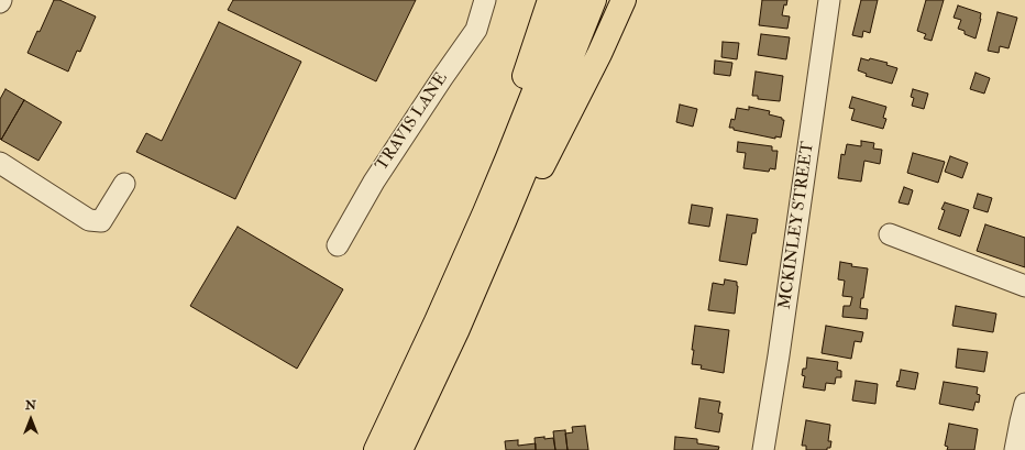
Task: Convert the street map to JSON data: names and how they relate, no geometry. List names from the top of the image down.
{
  "streets": {
    "street": ["TRAVIS LANE", "MCKINLEY STREET"]
  },
  "north": "top"
}
